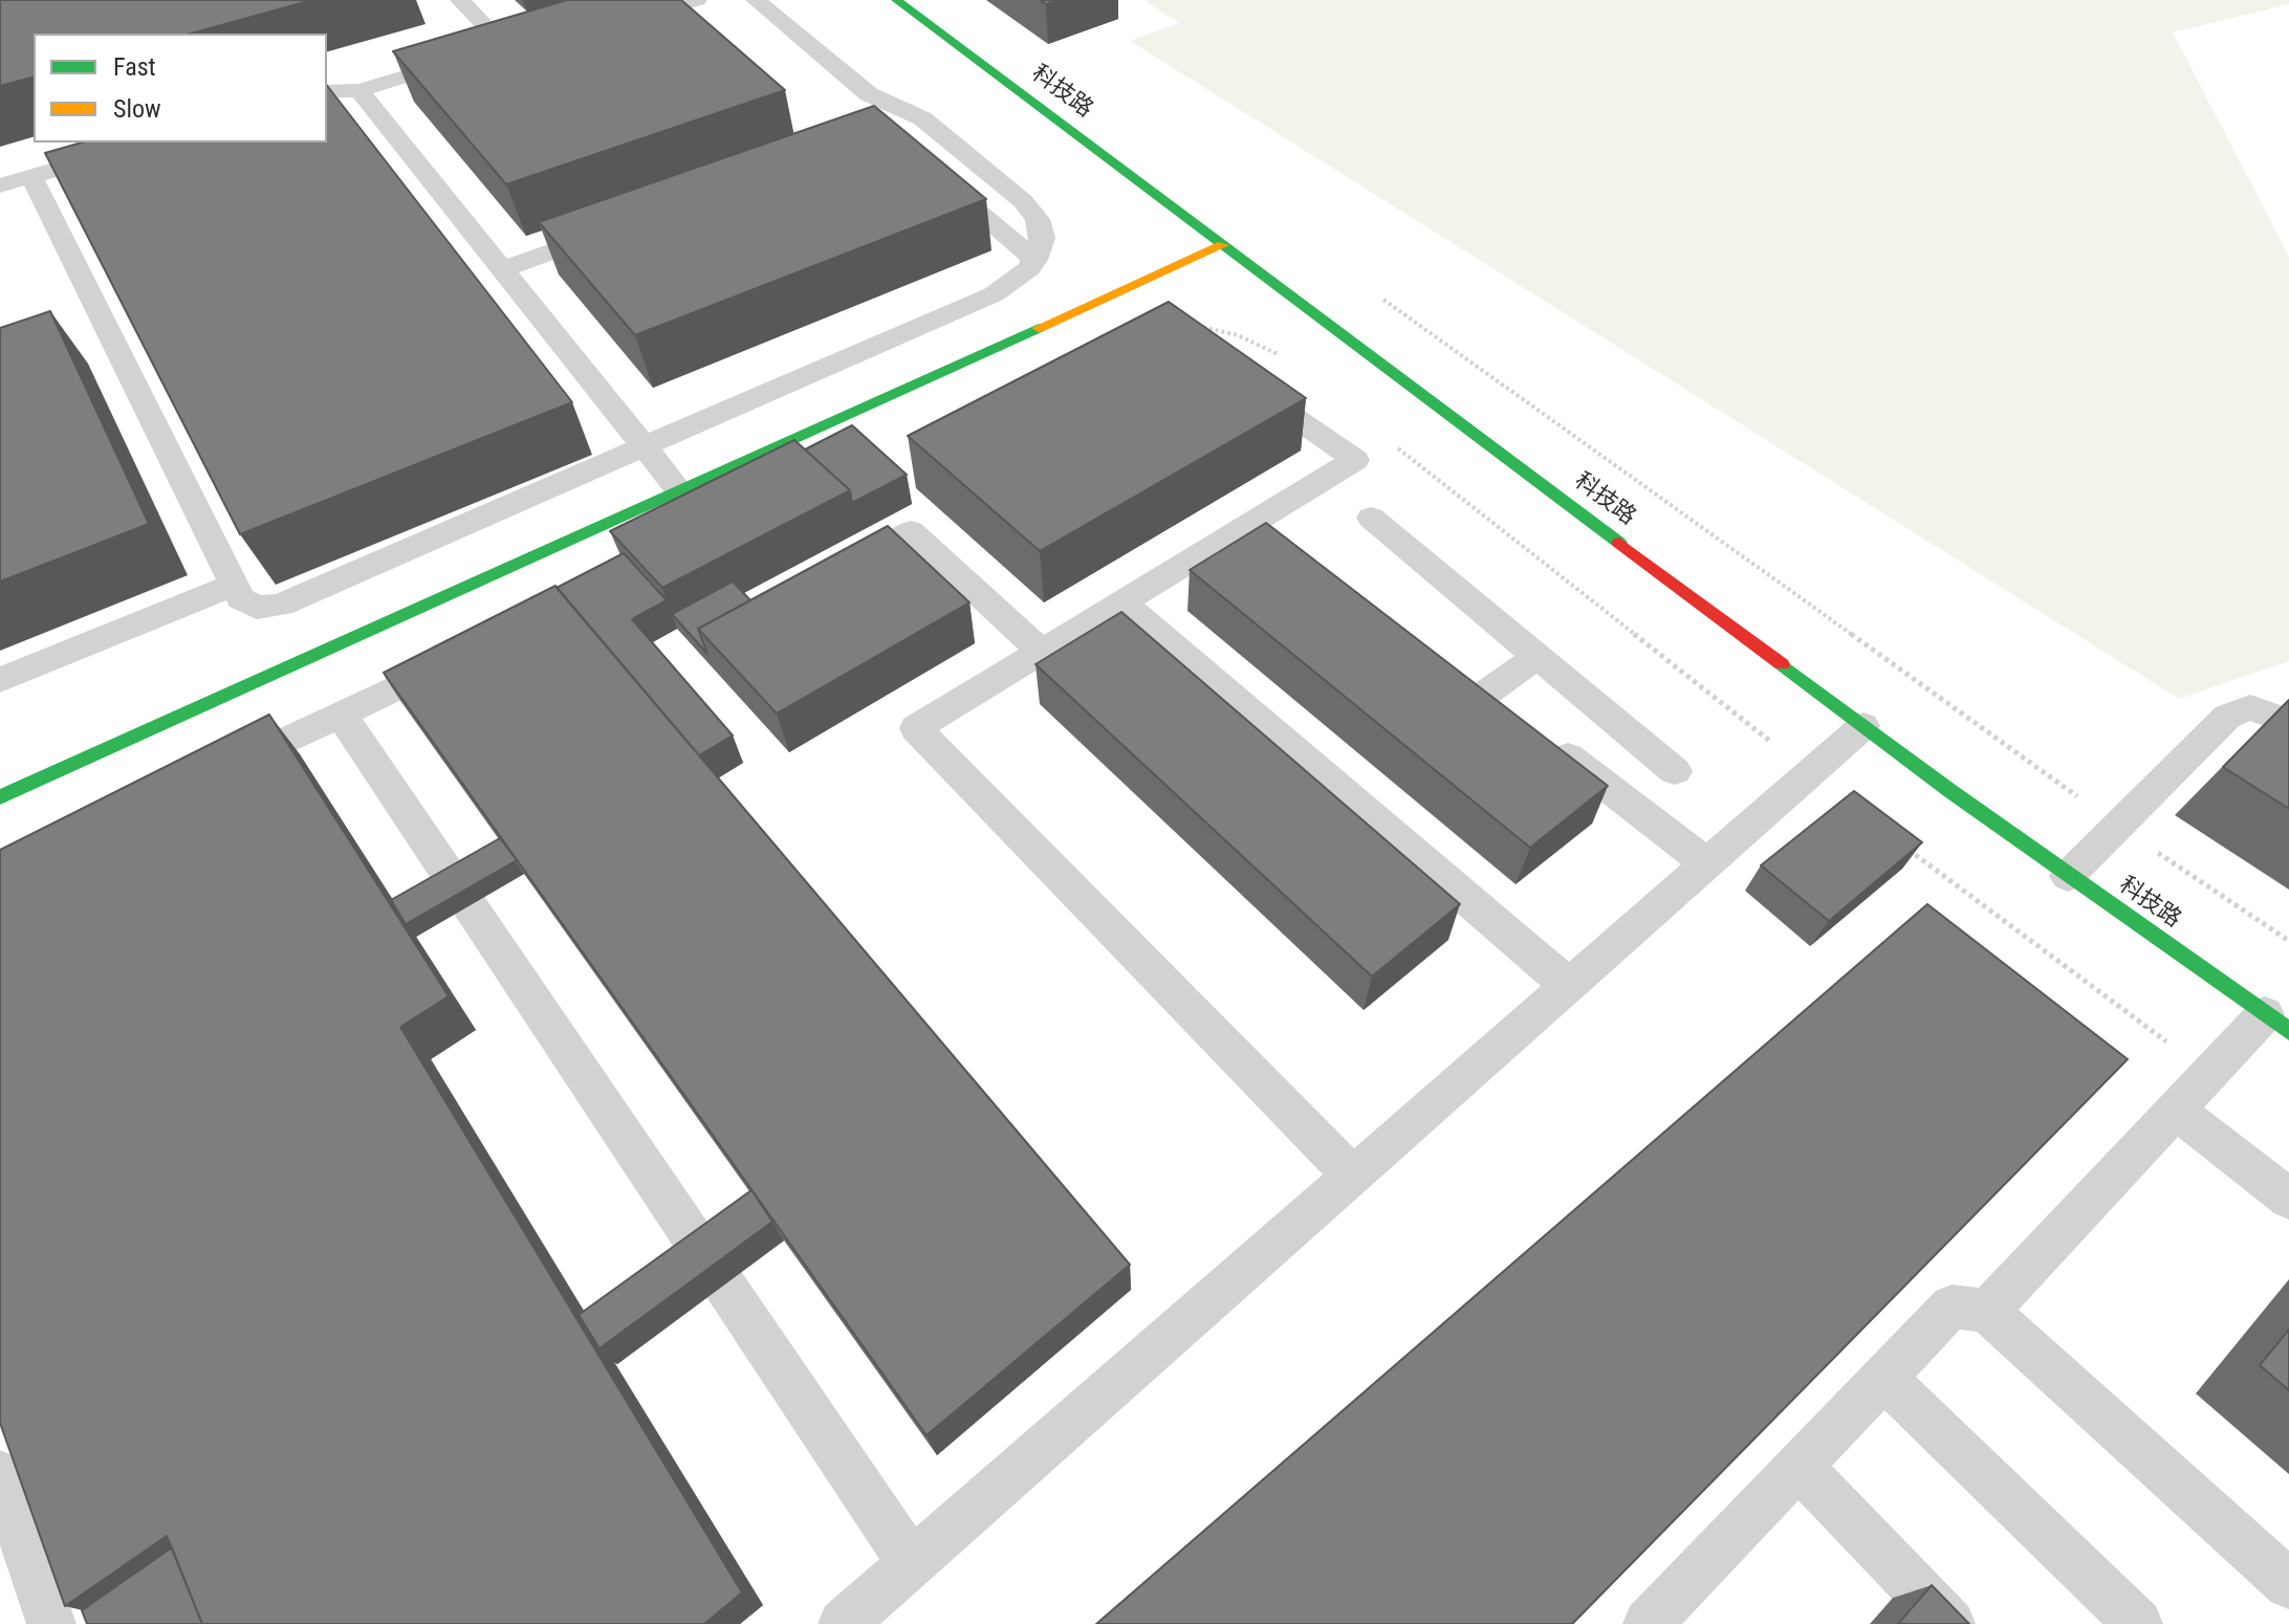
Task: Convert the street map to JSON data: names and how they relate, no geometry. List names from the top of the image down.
{
  "streets": {
    "street": ["科技路"]
  },
  "legend": ["Fast", "Slow"]
}
